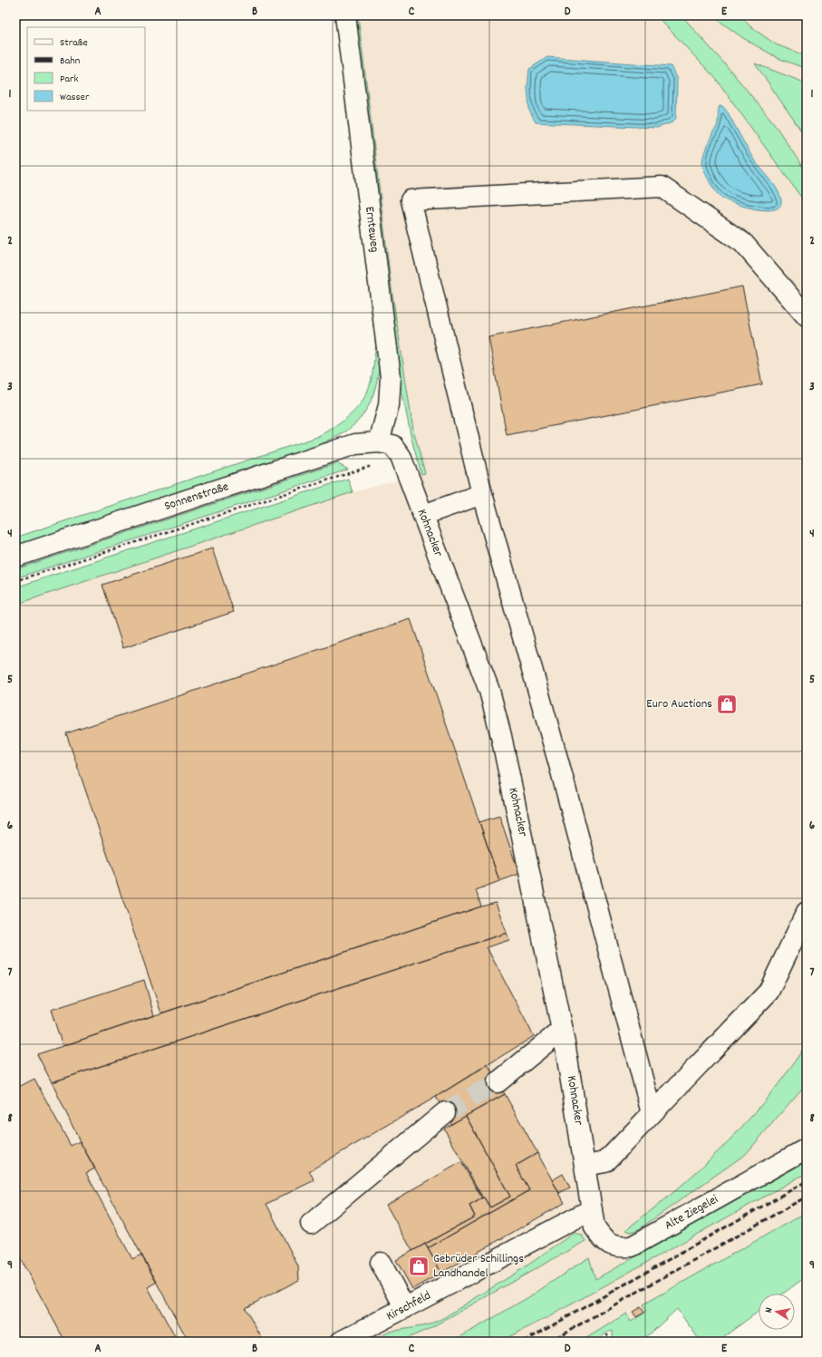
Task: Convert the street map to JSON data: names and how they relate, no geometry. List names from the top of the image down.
{
  "streets": {
    "street": [
      "Ernteweg",
      "Sonnenstraße",
      "Kohnacker",
      "Alte Ziegelei",
      "Kirschfeld"
    ]
  },
  "crossings": [
    ["Ernteweg", "Sonnenstraße"],
    ["Ernteweg", "Kohnacker"],
    ["Sonnenstraße", "Kohnacker"],
    ["Kohnacker", "Alte Ziegelei"],
    ["Kohnacker", "Kirschfeld"],
    ["Alte Ziegelei", "Kirschfeld"]
  ],
  "places": {
    "shop": ["Euro Auctions", "Gebrüder Schillings Landhandel"]
  },
  "legend": [
    "Straße",
    "Bahn",
    "Park",
    "Wasser"
  ],
  "north": "left",
  "grid": {
    "columns": [
      "A",
      "B",
      "C",
      "D",
      "E"
    ],
    "rows": [
      "1",
      "2",
      "3",
      "4",
      "5",
      "6",
      "7",
      "8",
      "9"
    ]
  }
}
